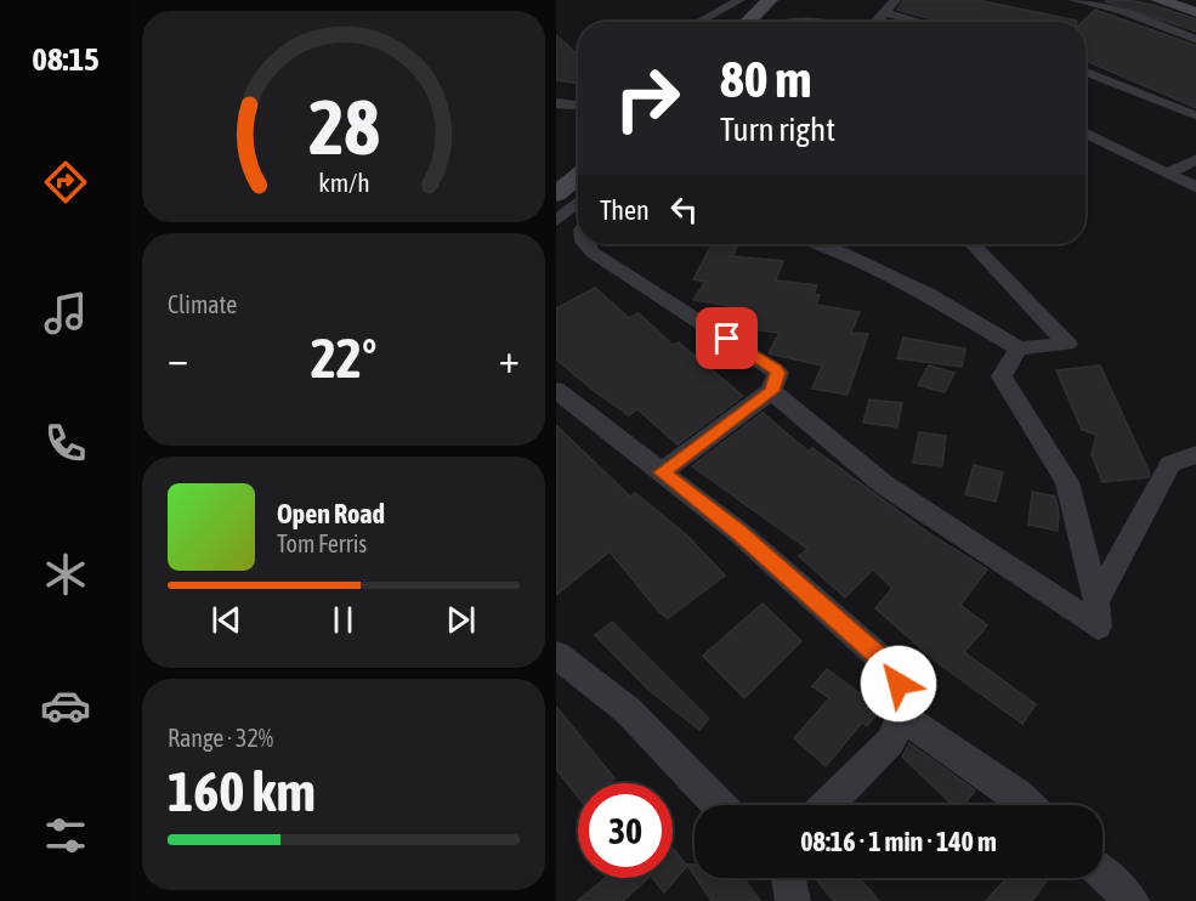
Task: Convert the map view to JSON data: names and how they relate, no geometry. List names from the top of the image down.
{
  "page": {
    "tabs": "08:15",
    "turn": ["80 m", "Turn right"],
    "then": "Then",
    "tile": [
      "Climate",
      ["Range · 32%", "160 km"]
    ],
    "heat": ["−", "22°", "+"],
    "song": ["Open Road", "Tom Ferris"],
    "limit": "30",
    "trip": "08:16 · 1 min · 140 m",
    "gauge": ["28", "km/h"]
  }
}
